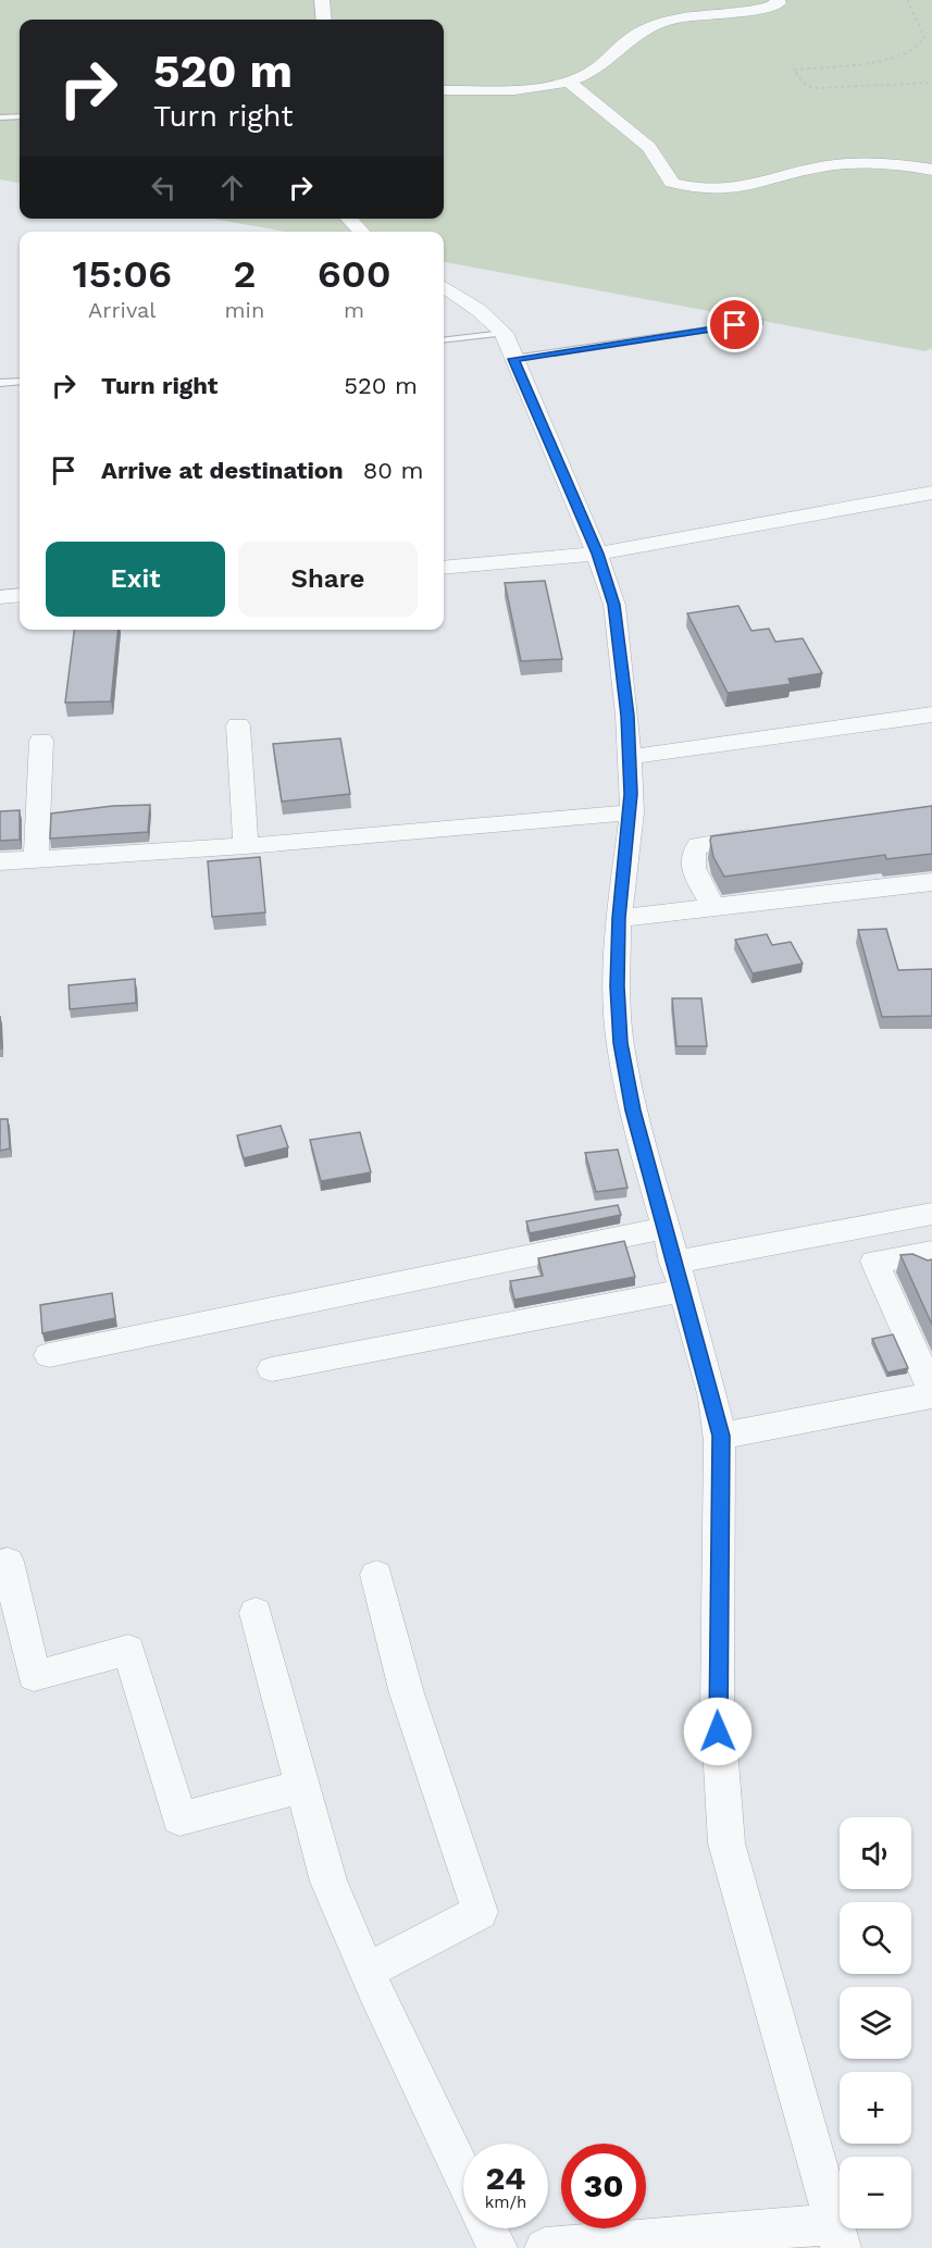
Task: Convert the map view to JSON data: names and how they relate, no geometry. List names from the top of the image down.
{
  "page": {
    "turn": ["520 m", "Turn right"],
    "eta": [
      "15:06",
      "Arrival",
      "2",
      "min",
      "600",
      "m"
    ],
    "list": [
      {
        "name": "Turn right",
        "value": "520 m"
      },
      {
        "name": "Arrive at destination",
        "value": "80 m"
      }
    ],
    "buttons": ["Exit", "Share"],
    "map_buttons": ["+", "−"],
    "speed": "24 km/h",
    "limit": "30"
  }
}
